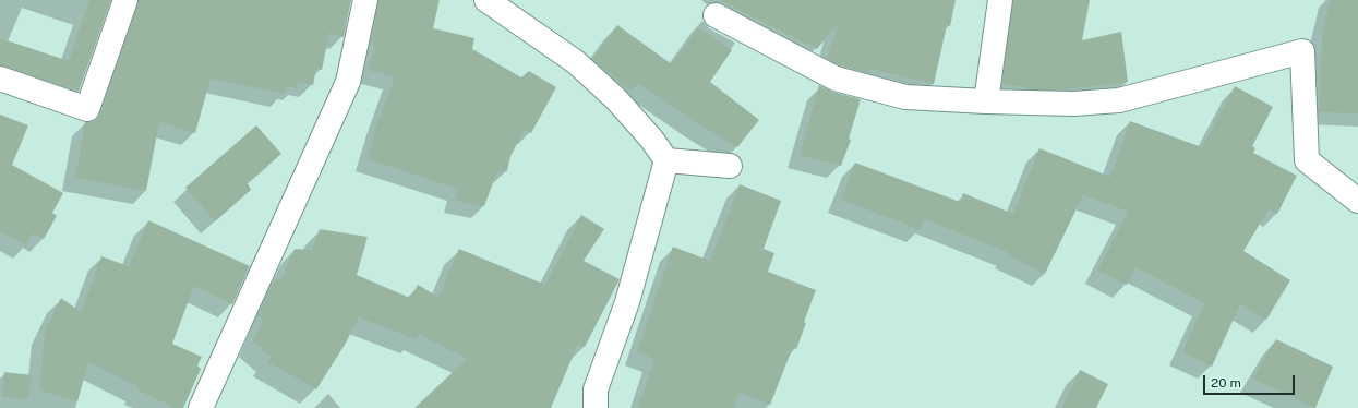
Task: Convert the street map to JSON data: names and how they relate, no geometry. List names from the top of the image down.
{
  "scale_bar": "20 m"
}
